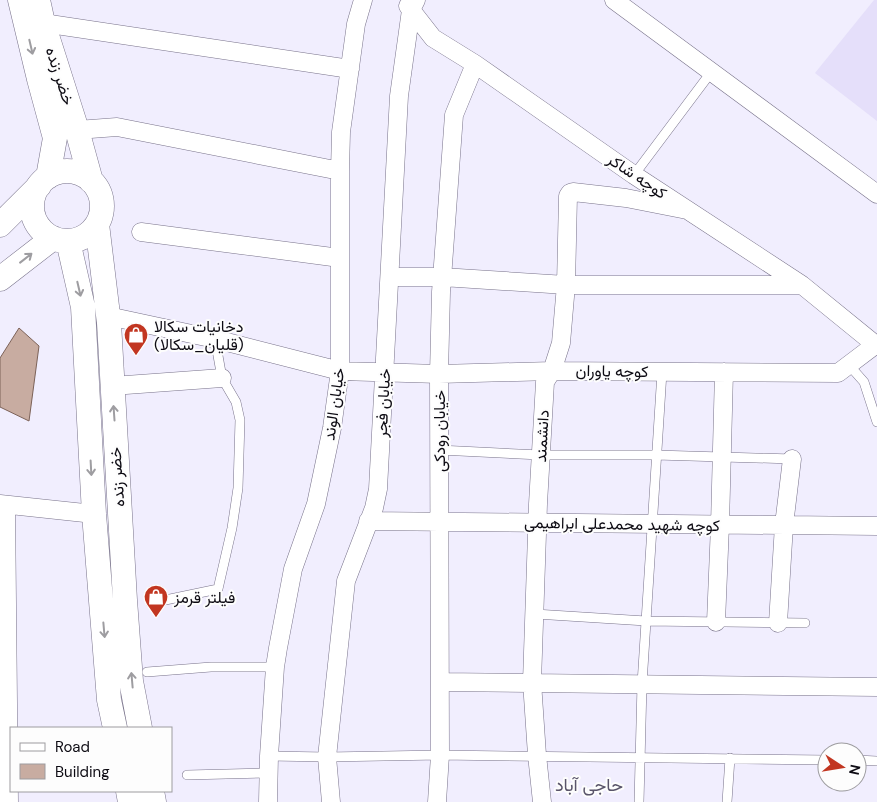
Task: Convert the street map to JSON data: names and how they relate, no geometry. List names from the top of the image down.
{
  "streets": {
    "street": [
      "خضر زنده",
      "کوچه شاکر",
      "کوچه یاوران",
      "خیابان فجر",
      "خیابان الوند",
      "خیابان رودکی",
      "دانشمند",
      "کوچه شهید محمدعلی ابراهیمی"
    ]
  },
  "crossings": [
    ["خضر زنده", "کوچه یاوران"],
    ["کوچه شاکر", "کوچه یاوران"],
    ["کوچه شاکر", "خیابان فجر"],
    ["کوچه شاکر", "خیابان رودکی"],
    ["کوچه شاکر", "دانشمند"],
    ["کوچه یاوران", "خیابان فجر"],
    ["کوچه یاوران", "خیابان الوند"],
    ["کوچه یاوران", "خیابان رودکی"],
    ["کوچه یاوران", "دانشمند"],
    ["خیابان فجر", "کوچه شهید محمدعلی ابراهیمی"],
    ["خیابان رودکی", "کوچه شهید محمدعلی ابراهیمی"],
    ["دانشمند", "کوچه شهید محمدعلی ابراهیمی"]
  ],
  "districts": ["حاجی آباد"],
  "places": {
    "shop": ["دخانیات سکالا (قلیان_سکالا)", "فیلتر قرمز"]
  },
  "legend": ["Road", "Building"],
  "north": "right"
}
